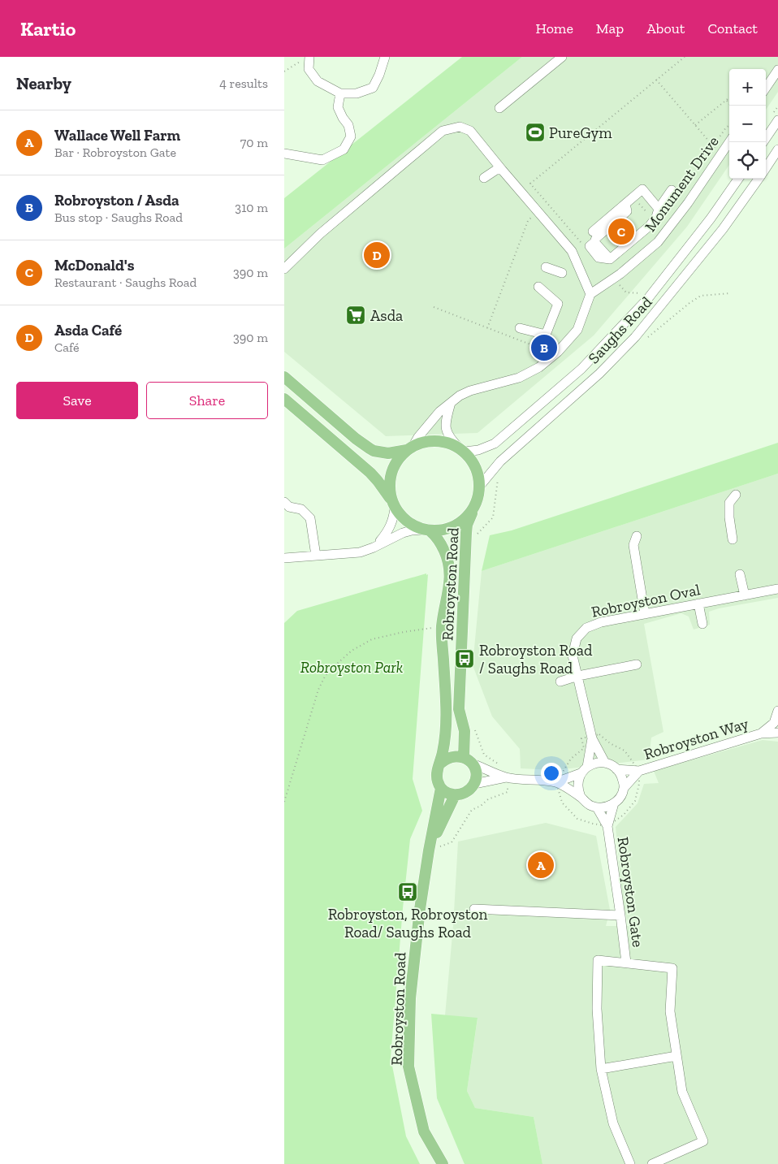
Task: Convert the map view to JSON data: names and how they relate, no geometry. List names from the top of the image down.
{
  "streets": {
    "main road": ["Robroyston Road"],
    "street": [
      "Monument Drive",
      "Saughs Road",
      "Robroyston Oval",
      "Robroyston Way",
      "Robroyston Gate"
    ]
  },
  "crossings": [
    ["Saughs Road", "Robroyston Road"]
  ],
  "parks": ["Robroyston Park"],
  "places": {
    "sports": ["PureGym"],
    "supermarket": ["Asda"],
    "bus stop": ["Robroyston Road / Saughs Road", "Robroyston, Robroyston Road/ Saughs Road"]
  },
  "page": {
    "header": "Kartio",
    "nav": [
      "Home",
      "Map",
      "About",
      "Contact"
    ],
    "heading": ["Nearby", "4 results"],
    "map_buttons": ["+", "−"],
    "list": [
      {
        "mark": "A",
        "name": "Wallace Well Farm",
        "note": "Bar · Robroyston Gate",
        "value": "70 m"
      },
      {
        "mark": "B",
        "name": "Robroyston / Asda",
        "note": "Bus stop · Saughs Road",
        "value": "310 m"
      },
      {
        "mark": "C",
        "name": "McDonald's",
        "note": "Restaurant · Saughs Road",
        "value": "390 m"
      },
      {
        "mark": "D",
        "name": "Asda Café",
        "note": "Café",
        "value": "390 m"
      }
    ],
    "pins": [
      "C",
      "D",
      "B",
      "A"
    ],
    "buttons": ["Save", "Share"]
  }
}
